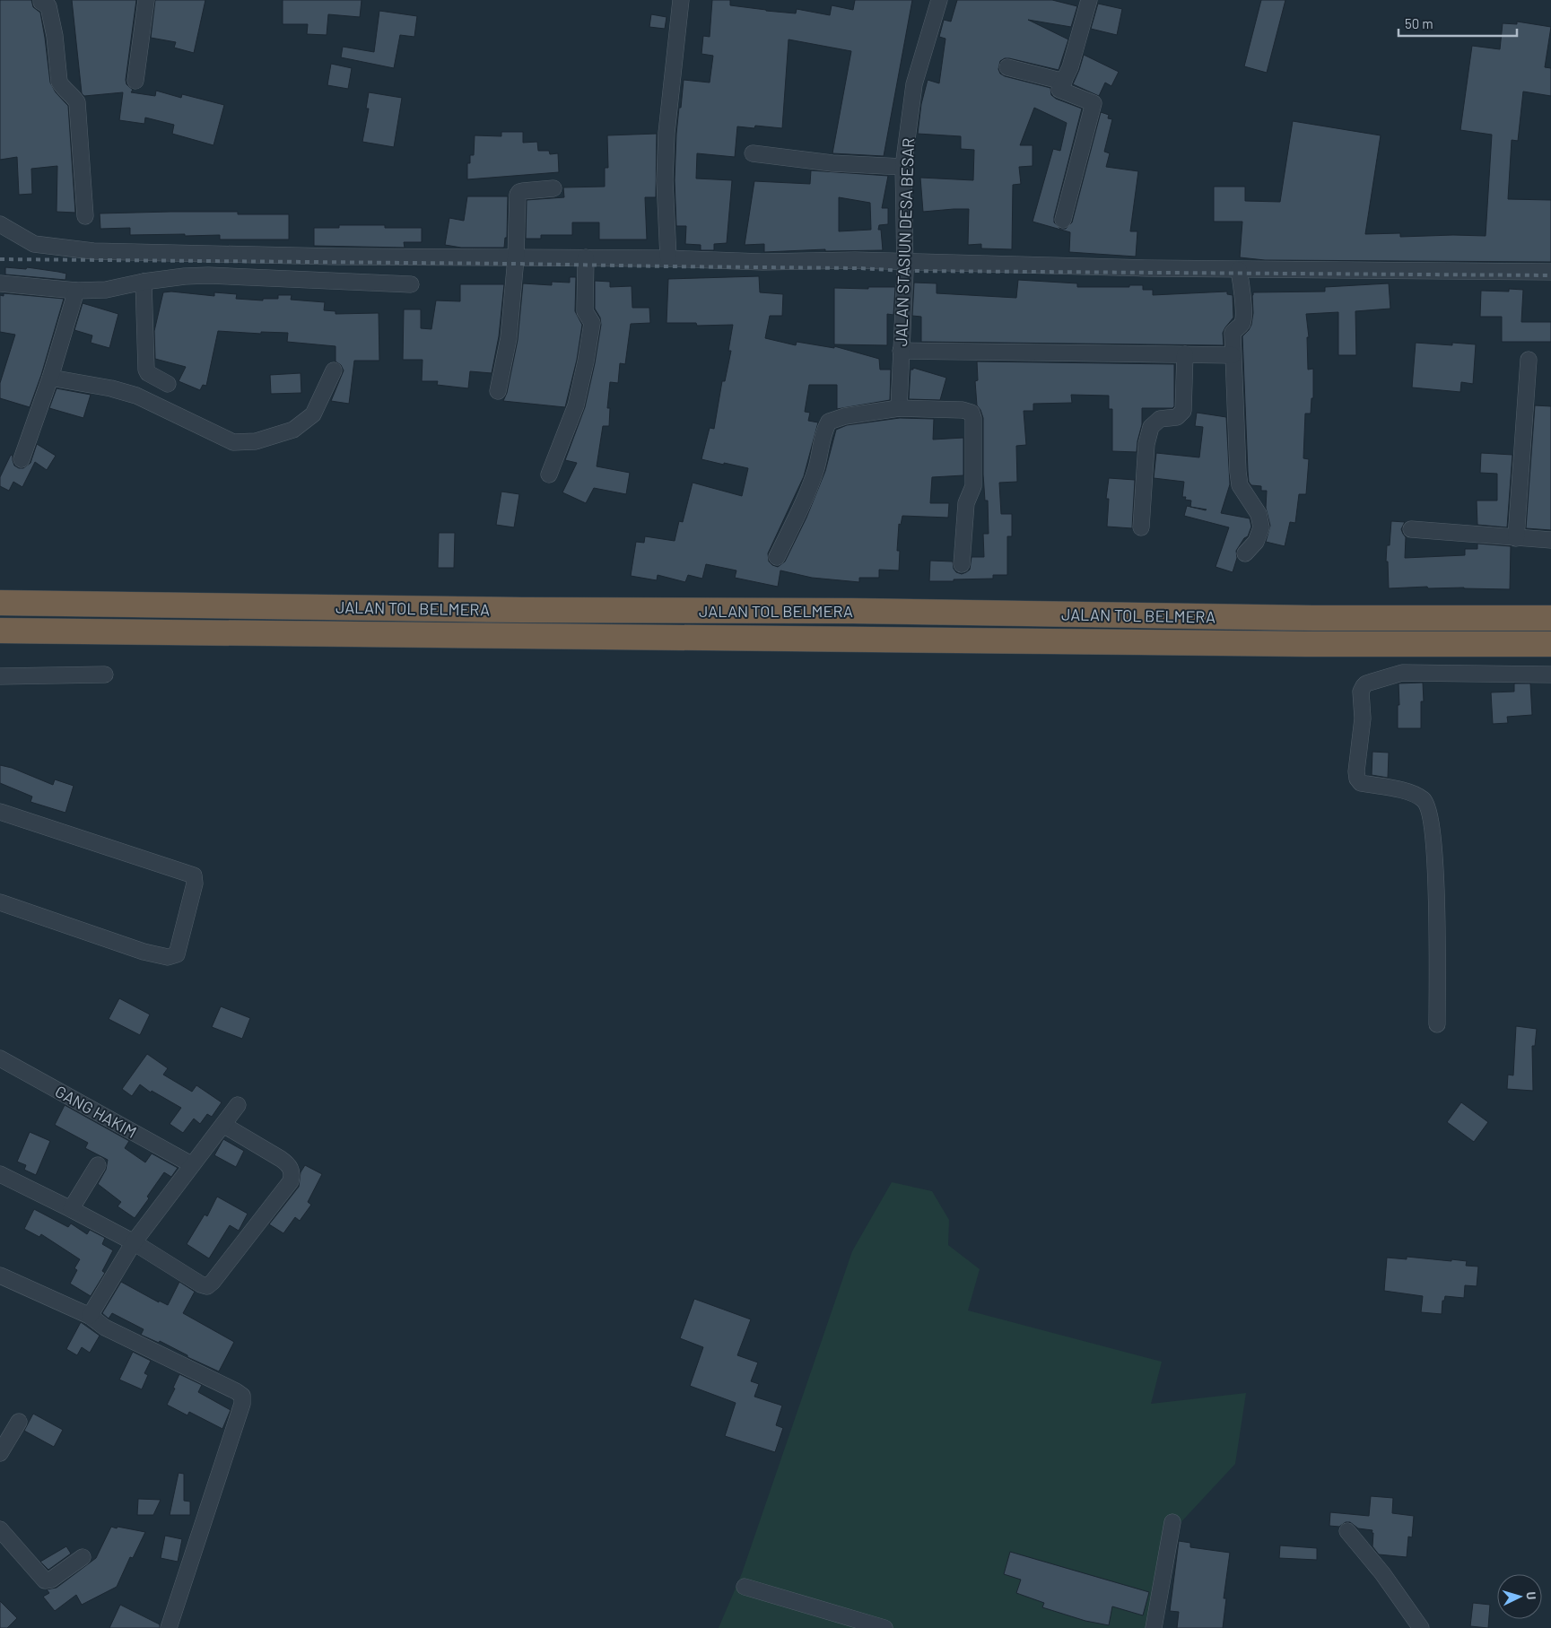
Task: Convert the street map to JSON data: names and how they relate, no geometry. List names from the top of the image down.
{
  "streets": {
    "highway": ["JALAN TOL BELMERA"],
    "street": ["JALAN STASIUN DESA BESAR", "GANG HAKIM"]
  },
  "scale_bar": "50 m",
  "north": "right"
}
